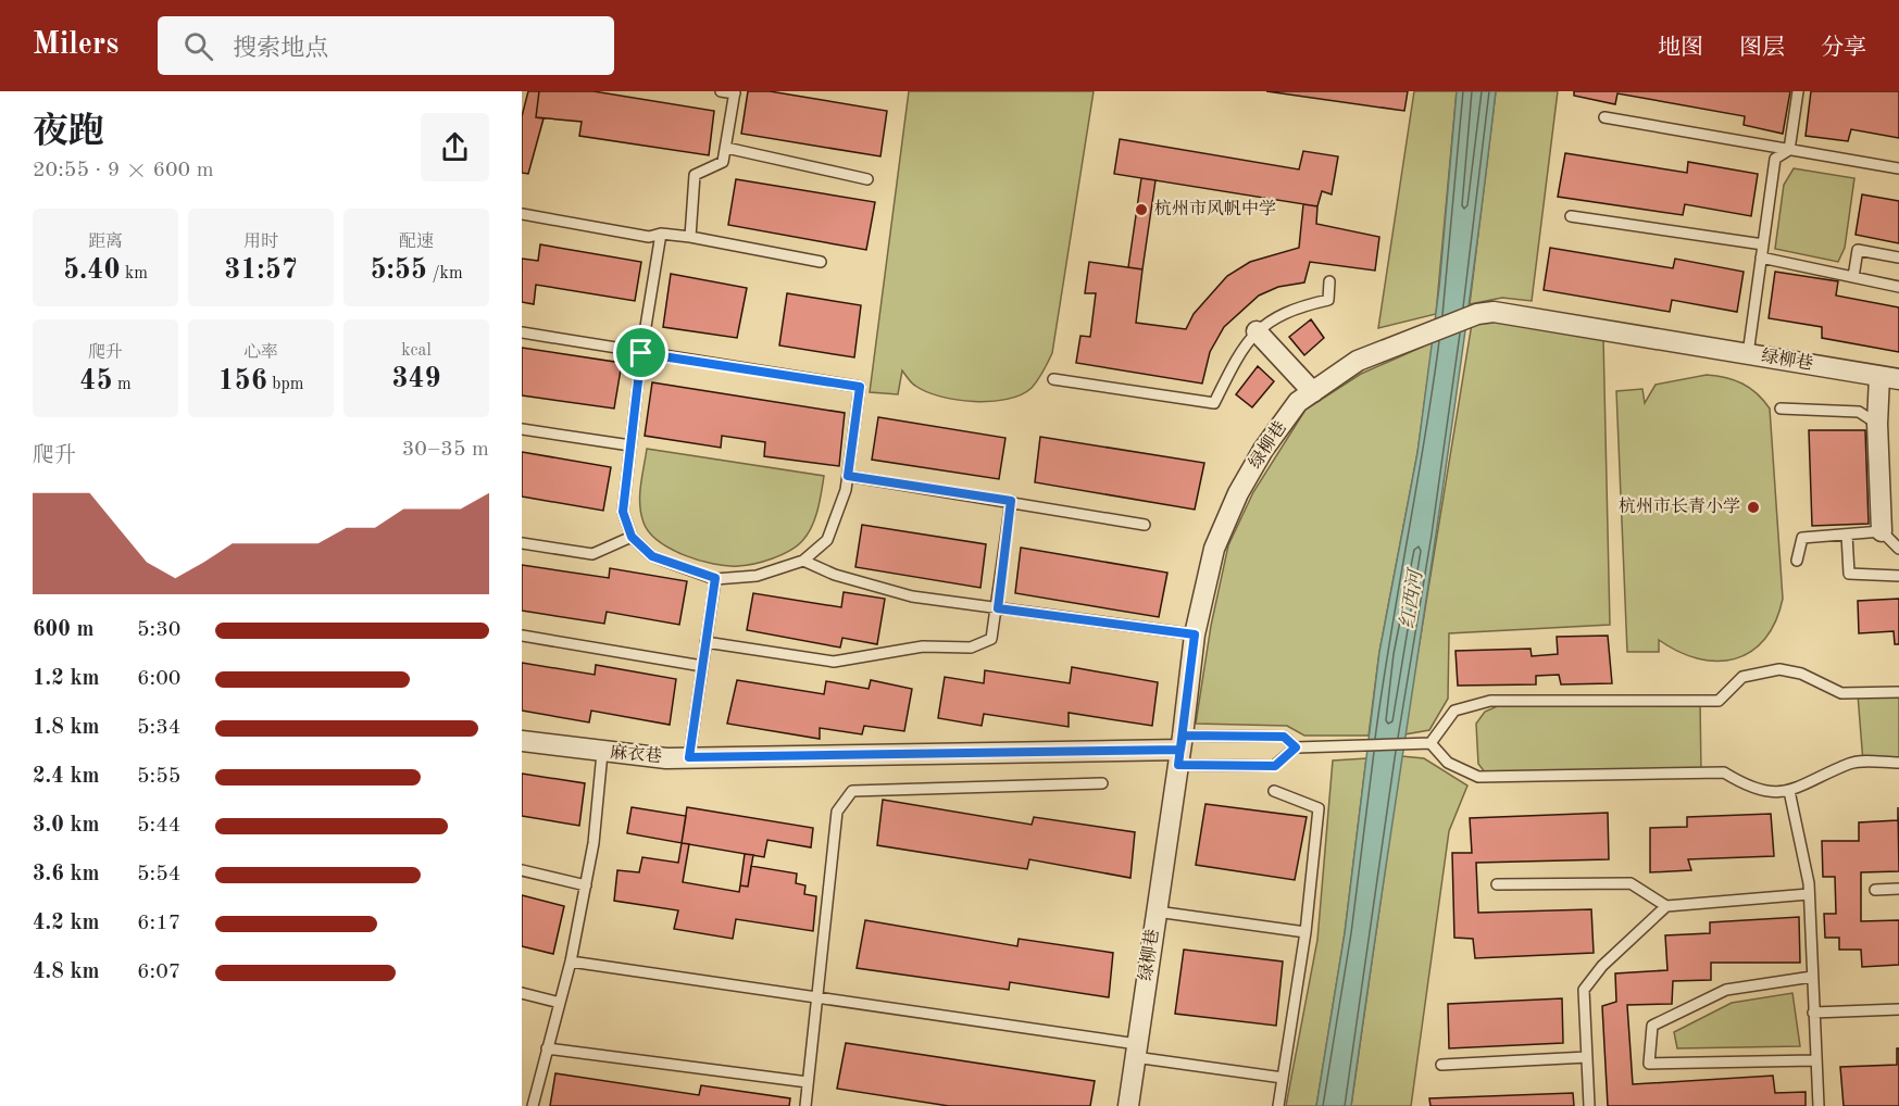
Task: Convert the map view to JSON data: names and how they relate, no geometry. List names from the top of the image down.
{
  "streets": {
    "street": ["绿柳巷", "麻衣巷"]
  },
  "crossings": [
    ["绿柳巷", "麻衣巷"]
  ],
  "water": ["红西河"],
  "places": ["杭州市风帆中学", "杭州市长青小学"],
  "page": {
    "header": "Milers",
    "search": "搜索地点",
    "nav": ["地图", "图层", "分享"],
    "heading": ["夜跑", "20:55 · 9 × 600 m"],
    "stats": [
      ["距离", "5.40 km"],
      ["用时", "31:57"],
      ["配速", "5:55 /km"],
      ["爬升", "45 m"],
      ["心率", "156 bpm"],
      ["kcal", "349"]
    ],
    "chart": ["爬升", "30–35 m"],
    "list": [
      {
        "name": "600 m",
        "note": "5:30"
      },
      {
        "name": "1.2 km",
        "note": "6:00"
      },
      {
        "name": "1.8 km",
        "note": "5:34"
      },
      {
        "name": "2.4 km",
        "note": "5:55"
      },
      {
        "name": "3.0 km",
        "note": "5:44"
      },
      {
        "name": "3.6 km",
        "note": "5:54"
      },
      {
        "name": "4.2 km",
        "note": "6:17"
      },
      {
        "name": "4.8 km",
        "note": "6:07"
      }
    ]
  }
}
